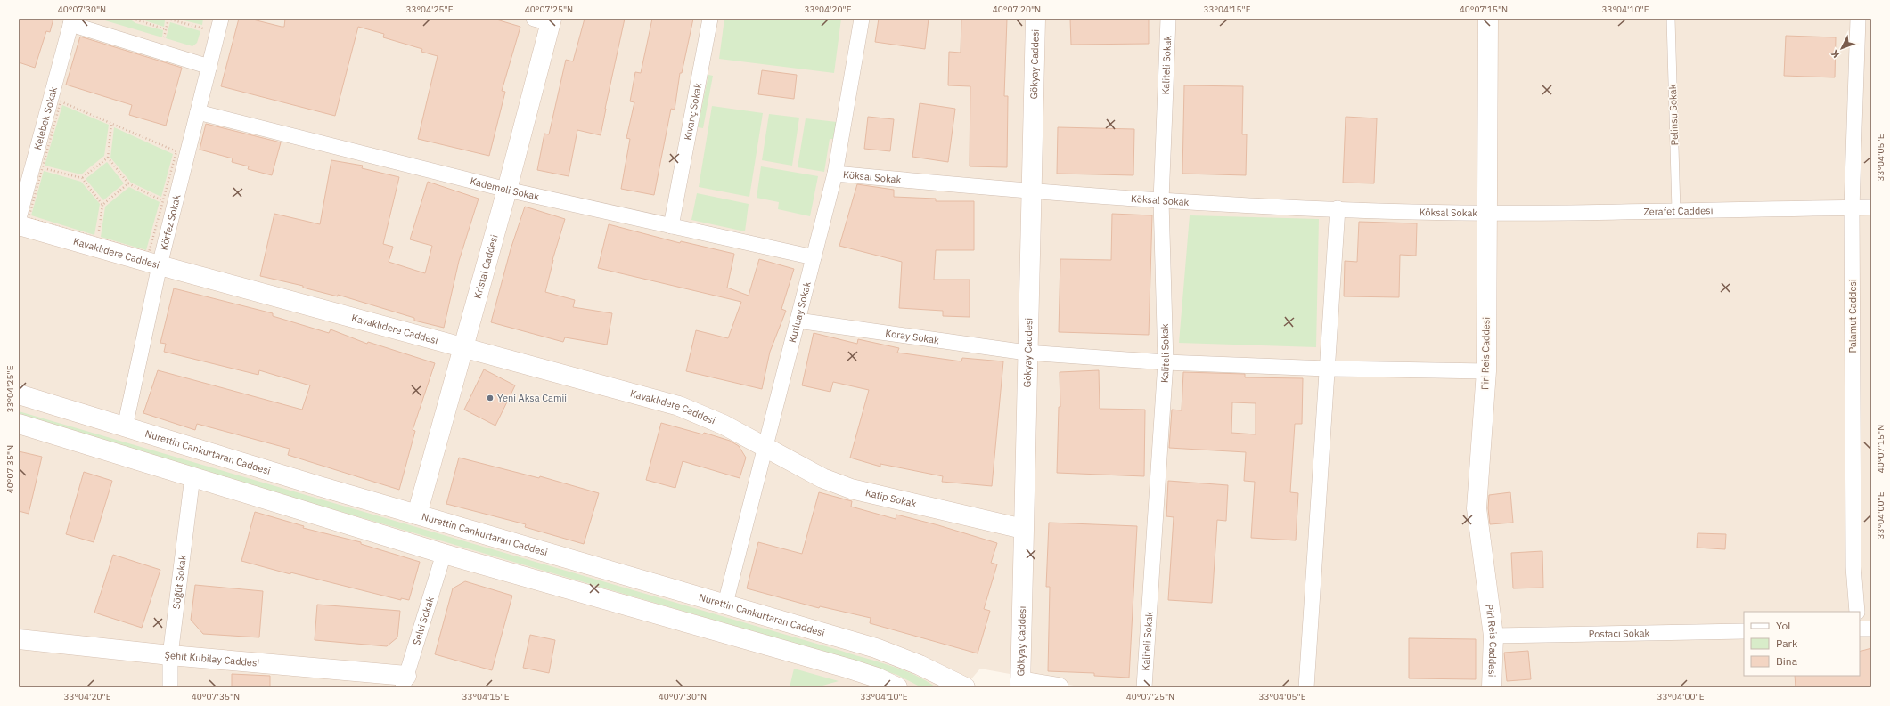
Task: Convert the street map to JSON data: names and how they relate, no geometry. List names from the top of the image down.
{
  "streets": {
    "street": [
      "Gökyay Caddesi",
      "Kaliteli Sokak",
      "Kıvanç Sokak",
      "Kelebek Sokak",
      "Köksal Sokak",
      "Kademeli Sokak",
      "Zerafet Caddesi",
      "Körfez Sokak",
      "Kavaklıdere Caddesi",
      "Kristal Caddesi",
      "Kutluay Sokak",
      "Palamut Caddesi",
      "Koray Sokak",
      "Piri Reis Caddesi",
      "Nurettin Cankurtaran Caddesi",
      "Katip Sokak",
      "Söğüt Sokak",
      "Selvi Sokak",
      "Postacı Sokak",
      "Şehit Kubilay Caddesi"
    ],
    "lane": ["Pelinsu Sokak"]
  },
  "crossings": [
    ["Gökyay Caddesi", "Köksal Sokak"],
    ["Gökyay Caddesi", "Koray Sokak"],
    ["Gökyay Caddesi", "Katip Sokak"],
    ["Kaliteli Sokak", "Köksal Sokak"],
    ["Kaliteli Sokak", "Koray Sokak"],
    ["Kıvanç Sokak", "Kademeli Sokak"],
    ["Pelinsu Sokak", "Zerafet Caddesi"],
    ["Köksal Sokak", "Zerafet Caddesi"],
    ["Köksal Sokak", "Kutluay Sokak"],
    ["Köksal Sokak", "Piri Reis Caddesi"],
    ["Kademeli Sokak", "Körfez Sokak"],
    ["Kademeli Sokak", "Kristal Caddesi"],
    ["Kademeli Sokak", "Kutluay Sokak"],
    ["Zerafet Caddesi", "Palamut Caddesi"],
    ["Zerafet Caddesi", "Piri Reis Caddesi"],
    ["Körfez Sokak", "Kavaklıdere Caddesi"],
    ["Körfez Sokak", "Nurettin Cankurtaran Caddesi"],
    ["Kavaklıdere Caddesi", "Kristal Caddesi"],
    ["Kavaklıdere Caddesi", "Kutluay Sokak"],
    ["Kavaklıdere Caddesi", "Katip Sokak"],
    ["Kristal Caddesi", "Nurettin Cankurtaran Caddesi"],
    ["Kutluay Sokak", "Koray Sokak"],
    ["Kutluay Sokak", "Nurettin Cankurtaran Caddesi"],
    ["Kutluay Sokak", "Katip Sokak"],
    ["Koray Sokak", "Piri Reis Caddesi"],
    ["Piri Reis Caddesi", "Postacı Sokak"],
    ["Söğüt Sokak", "Şehit Kubilay Caddesi"],
    ["Selvi Sokak", "Şehit Kubilay Caddesi"]
  ],
  "places": ["Yeni Aksa Camii"],
  "legend": ["Yol", "Park", "Bina"],
  "north": "bottom left",
  "coordinates": [
    "40°07'30\"N",
    "33°04'25\"E",
    "40°07'25\"N",
    "33°04'20\"E",
    "40°07'20\"N",
    "33°04'15\"E",
    "40°07'15\"N",
    "33°04'10\"E",
    "33°04'05\"E",
    "40°07'35\"N",
    "33°04'00\"E"
  ]
}
